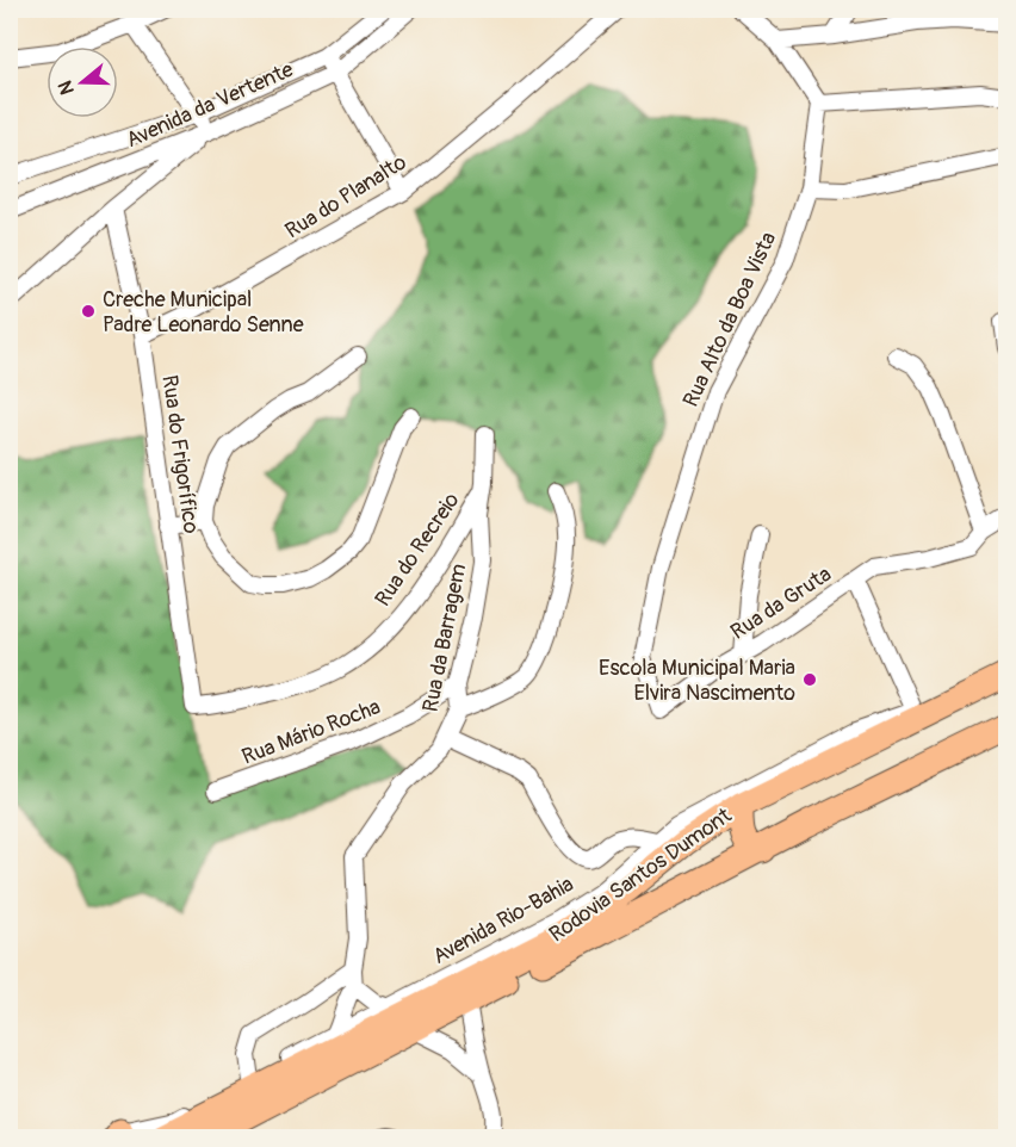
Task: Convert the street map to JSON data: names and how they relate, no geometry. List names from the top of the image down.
{
  "streets": {
    "highway": ["Rodovia Santos Dumont"],
    "street": [
      "Avenida da Vertente",
      "Rua do Planalto",
      "Rua Alto da Boa Vista",
      "Rua do Frigorífico",
      "Rua do Recreio",
      "Rua da Gruta",
      "Rua da Barragem",
      "Rua Mário Rocha",
      "Avenida Rio-Bahia"
    ]
  },
  "crossings": [
    ["Rua do Planalto", "Rua do Frigorífico"],
    ["Rua Alto da Boa Vista", "Rua da Gruta"],
    ["Rua do Frigorífico", "Rua do Recreio"],
    ["Rua do Recreio", "Rua da Barragem"],
    ["Rua da Gruta", "Avenida Rio-Bahia"],
    ["Rua da Barragem", "Rua Mário Rocha"],
    ["Rua da Barragem", "Avenida Rio-Bahia"],
    ["Rodovia Santos Dumont", "Avenida Rio-Bahia"]
  ],
  "places": ["Creche Municipal Padre Leonardo Senne", "Escola Municipal Maria Elvira Nascimento"],
  "north": "left"
}
